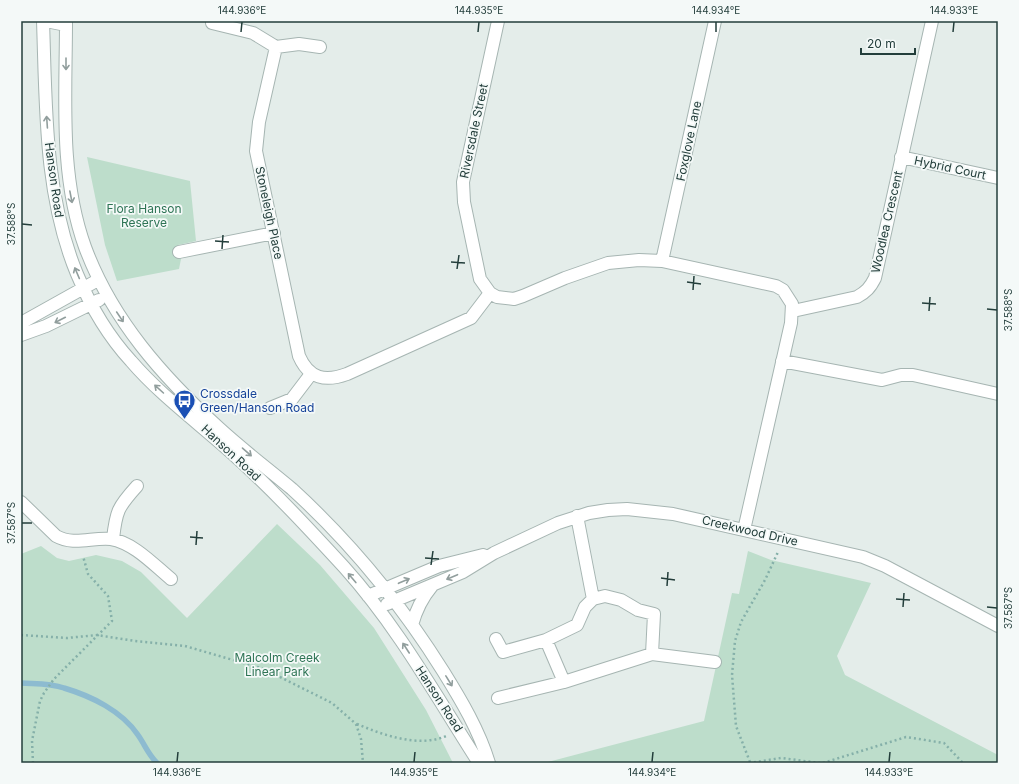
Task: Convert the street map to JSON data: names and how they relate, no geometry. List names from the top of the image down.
{
  "streets": {
    "street": [
      "Riversdale Street",
      "Foxglove Lane",
      "Hybrid Court",
      "Hanson Road",
      "Stoneleigh Place",
      "Woodlea Crescent",
      "Creekwood Drive"
    ]
  },
  "crossings": [
    ["Hybrid Court", "Woodlea Crescent"],
    ["Hanson Road", "Creekwood Drive"]
  ],
  "parks": ["Flora Hanson Reserve", "Malcolm Creek Linear Park"],
  "places": {
    "bus stop": ["Crossdale Green/Hanson Road"]
  },
  "scale_bar": "20 m",
  "coordinates": [
    "144.936°E",
    "144.935°E",
    "144.934°E",
    "144.933°E",
    "37.588°S",
    "37.587°S"
  ]
}
